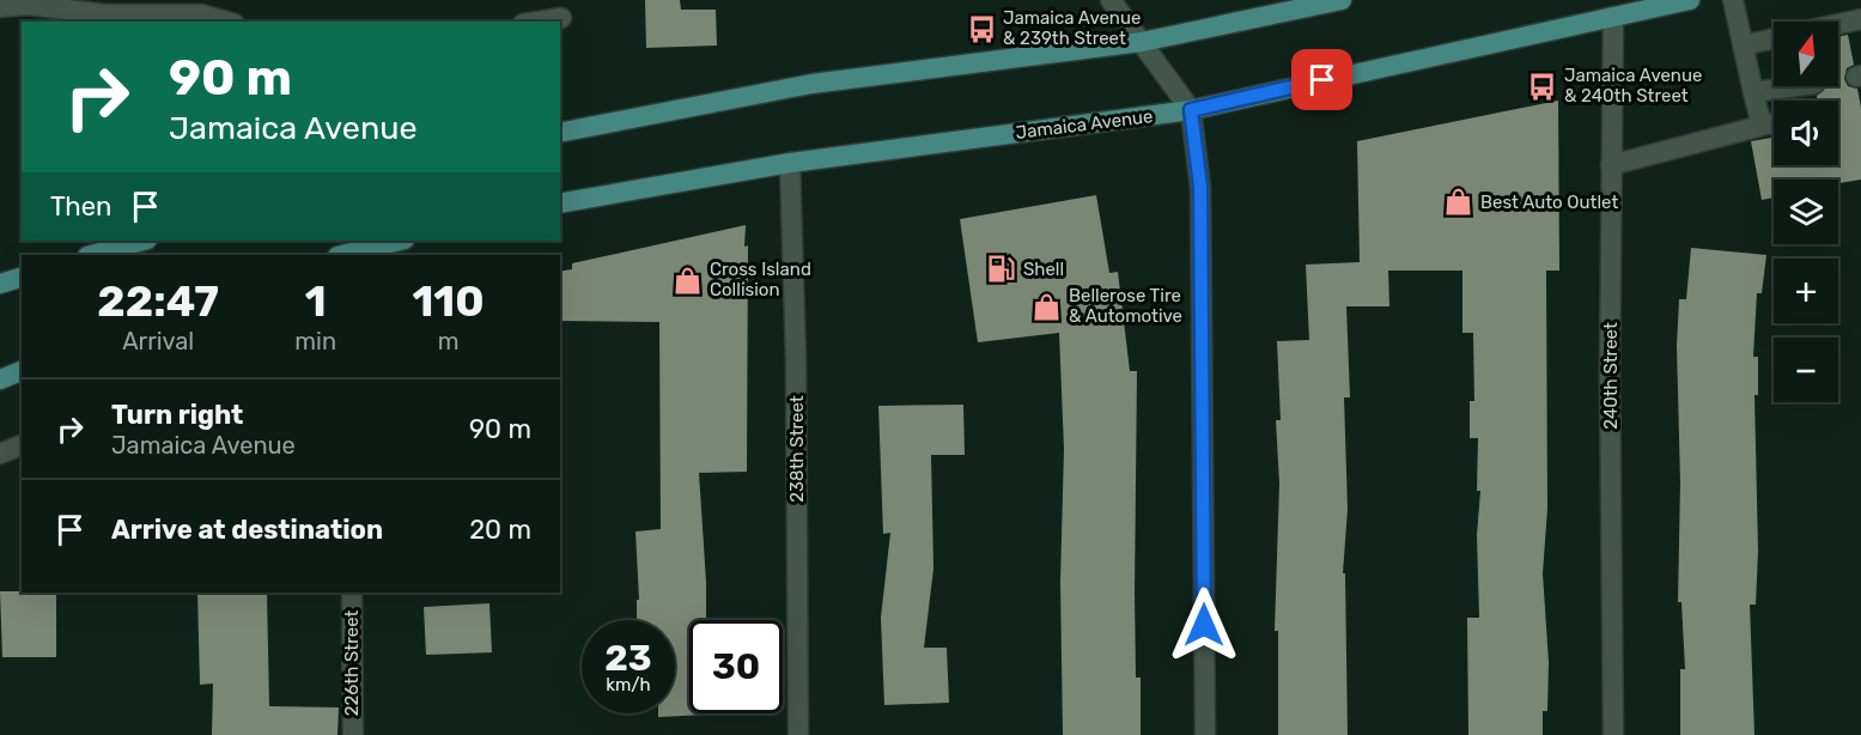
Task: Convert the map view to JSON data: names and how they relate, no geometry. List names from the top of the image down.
{
  "streets": {
    "main road": ["Jamaica Avenue"],
    "street": ["240th Street", "238th Street", "226th Street"]
  },
  "crossings": [
    ["Jamaica Avenue", "240th Street"],
    ["Jamaica Avenue", "238th Street"]
  ],
  "places": {
    "bus stop": ["Jamaica Avenue & 239th Street", "Jamaica Avenue & 240th Street"],
    "shop": ["Best Auto Outlet", "Cross Island Collision", "Bellerose Tire & Automotive"],
    "fuel station": ["Shell"]
  },
  "north": "top",
  "page": {
    "map_buttons": ["+", "−"],
    "turn": ["90 m", "Jamaica Avenue"],
    "then": "Then",
    "eta": [
      "22:47",
      "Arrival",
      "1",
      "min",
      "110",
      "m"
    ],
    "list": [
      {
        "name": "Turn right",
        "note": "Jamaica Avenue",
        "value": "90 m"
      },
      {
        "name": "Arrive at destination",
        "value": "20 m"
      }
    ],
    "speed": "23 km/h",
    "limit": "30"
  }
}
